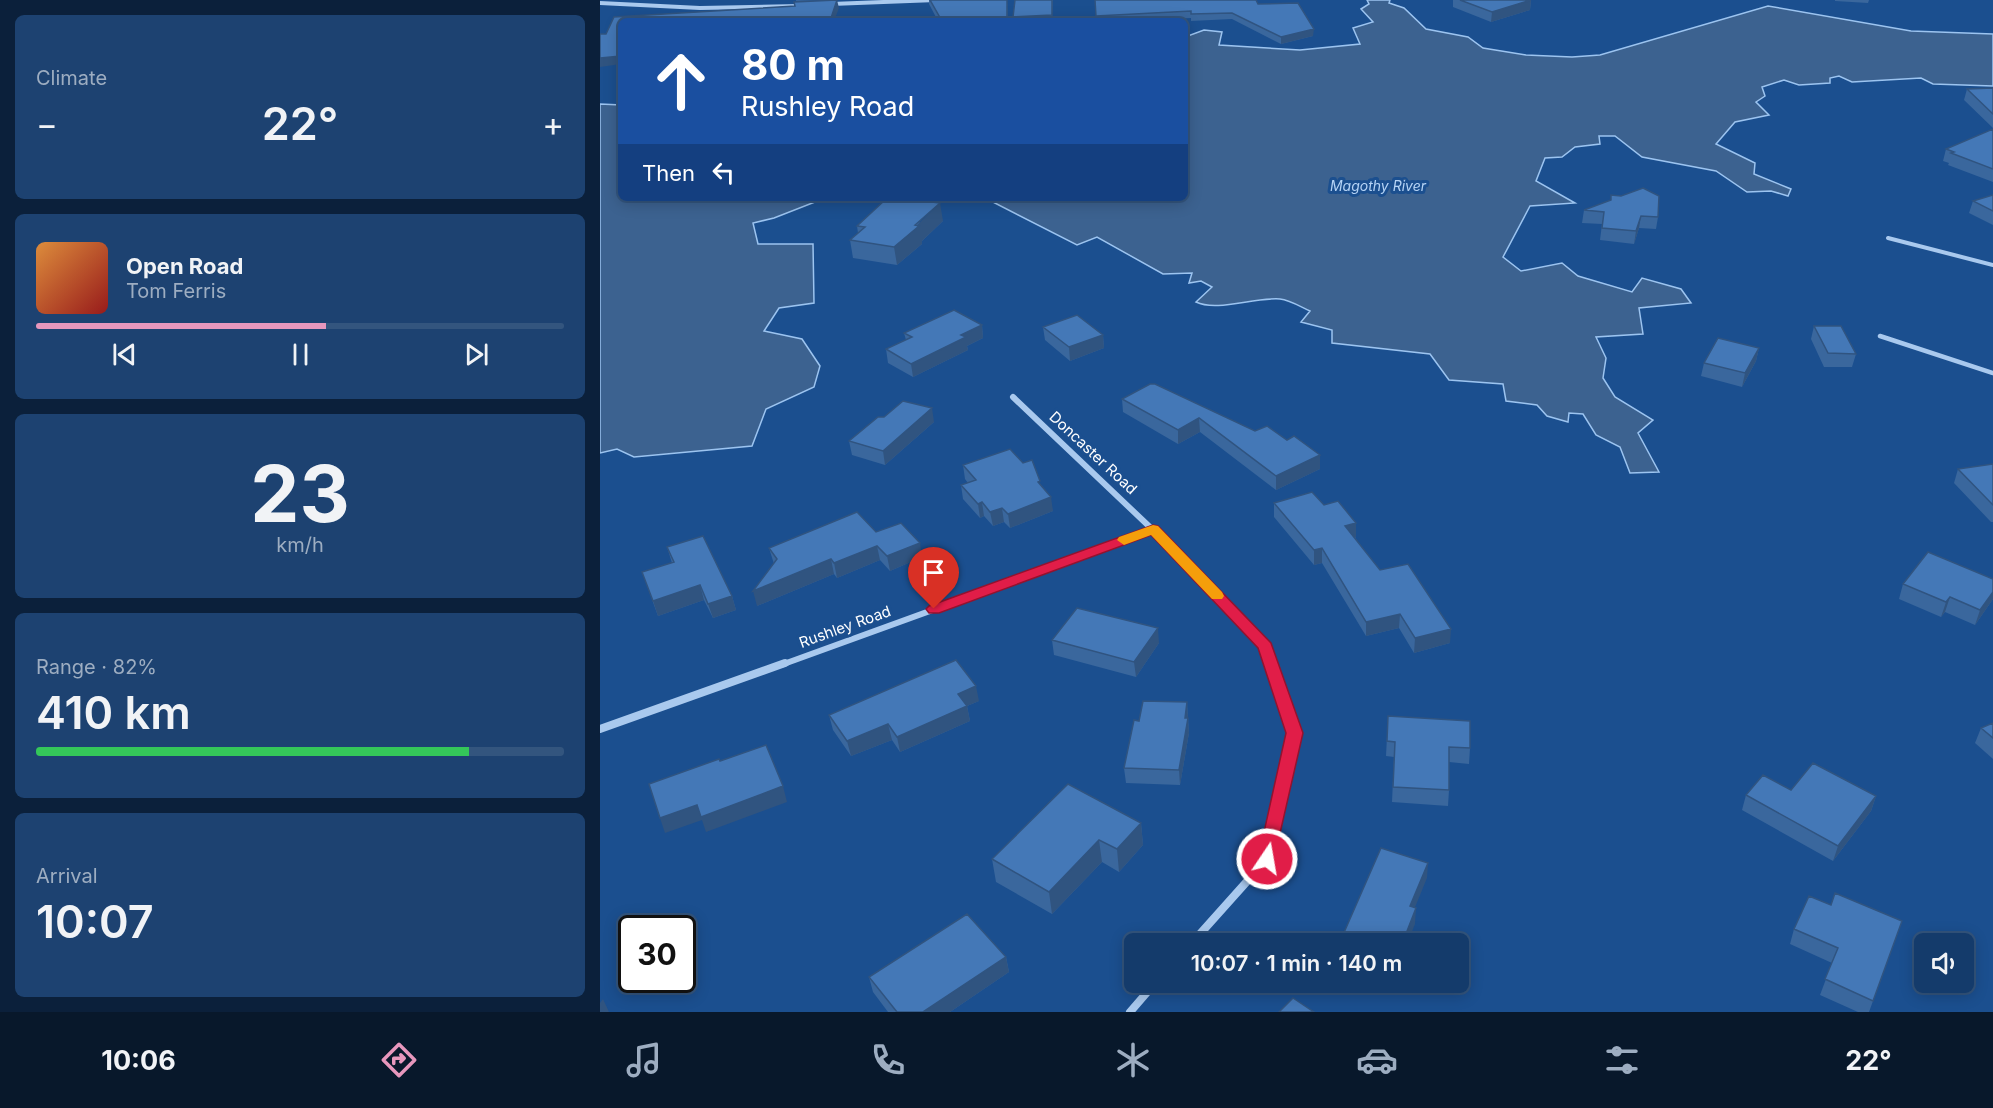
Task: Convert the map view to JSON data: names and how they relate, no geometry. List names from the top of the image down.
{
  "streets": {
    "street": ["Doncaster Road", "Rushley Road"]
  },
  "crossings": [
    ["Doncaster Road", "Rushley Road"]
  ],
  "water": ["Magothy River"],
  "page": {
    "tile": [
      "Climate",
      ["23", "km/h"],
      ["Range · 82%", "410 km"],
      ["Arrival", "10:07"]
    ],
    "turn": ["80 m", "Rushley Road"],
    "heat": ["−", "22°", "+"],
    "then": "Then",
    "song": ["Open Road", "Tom Ferris"],
    "limit": "30",
    "trip": "10:07 · 1 min · 140 m",
    "tabs": ["10:06", "22°"]
  }
}
